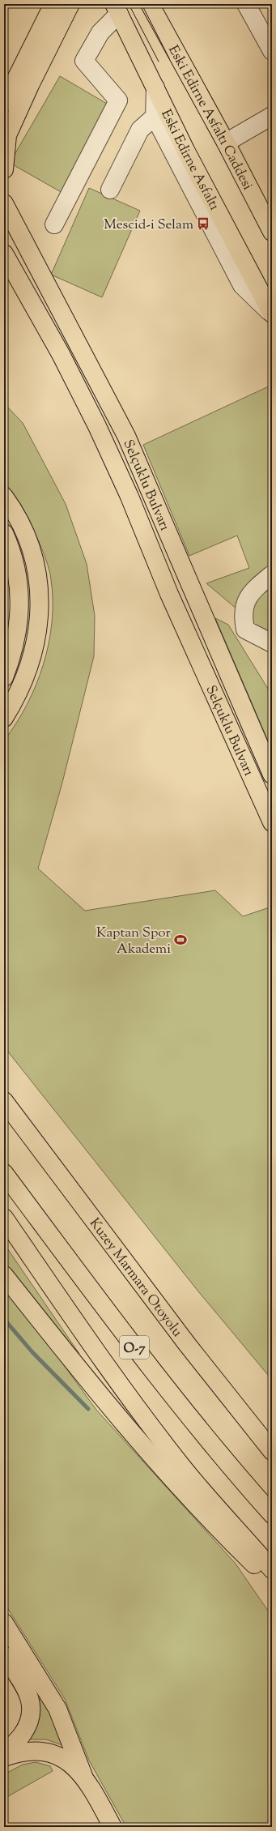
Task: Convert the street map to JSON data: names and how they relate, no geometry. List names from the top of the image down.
{
  "streets": {
    "main road": [
      "Eski Edirne Asfaltı Caddesi",
      "Eski Edirne Asfaltı",
      "Selçuklu Bulvarı",
      "Kuzey Marmara Otoyolu",
      "O-7"
    ]
  },
  "places": {
    "bus stop": ["Mescid-i Selam"],
    "sports": ["Kaptan Spor Akademi"]
  }
}
